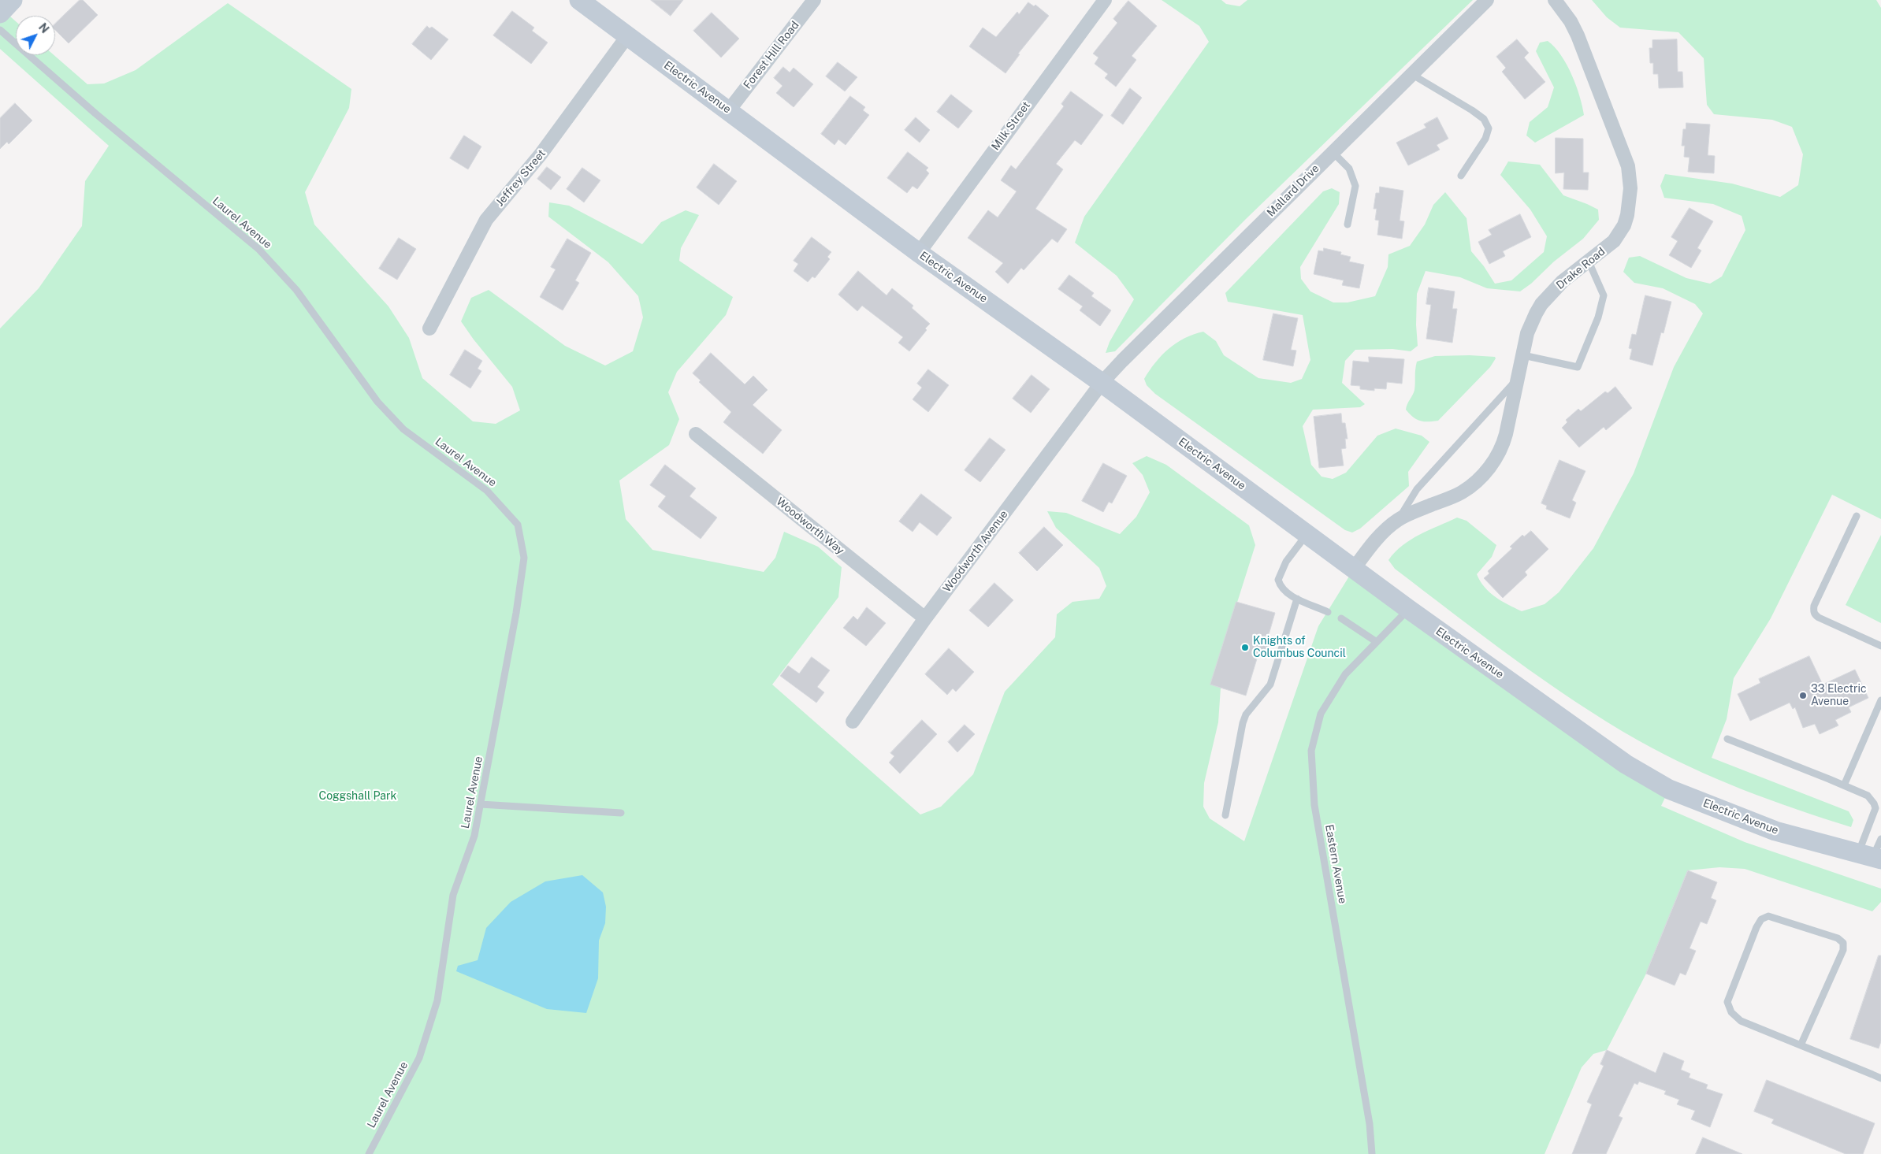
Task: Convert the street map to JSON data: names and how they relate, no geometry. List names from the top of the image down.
{
  "streets": {
    "main road": ["Electric Avenue"],
    "street": [
      "Forest Hill Road",
      "Milk Street",
      "Jeffrey Street",
      "Mallard Drive",
      "Drake Road",
      "Woodworth Way",
      "Woodworth Avenue"
    ],
    "lane": ["Laurel Avenue", "Eastern Avenue"]
  },
  "crossings": [
    ["Forest Hill Road", "Electric Avenue"],
    ["Electric Avenue", "Milk Street"],
    ["Electric Avenue", "Jeffrey Street"],
    ["Electric Avenue", "Mallard Drive"],
    ["Electric Avenue", "Drake Road"],
    ["Electric Avenue", "Woodworth Avenue"],
    ["Electric Avenue", "Eastern Avenue"],
    ["Mallard Drive", "Woodworth Avenue"],
    ["Woodworth Way", "Woodworth Avenue"]
  ],
  "parks": ["Coggshall Park"],
  "places": ["Knights of Columbus Council", "33 Electric Avenue"],
  "north": "top right"
}
